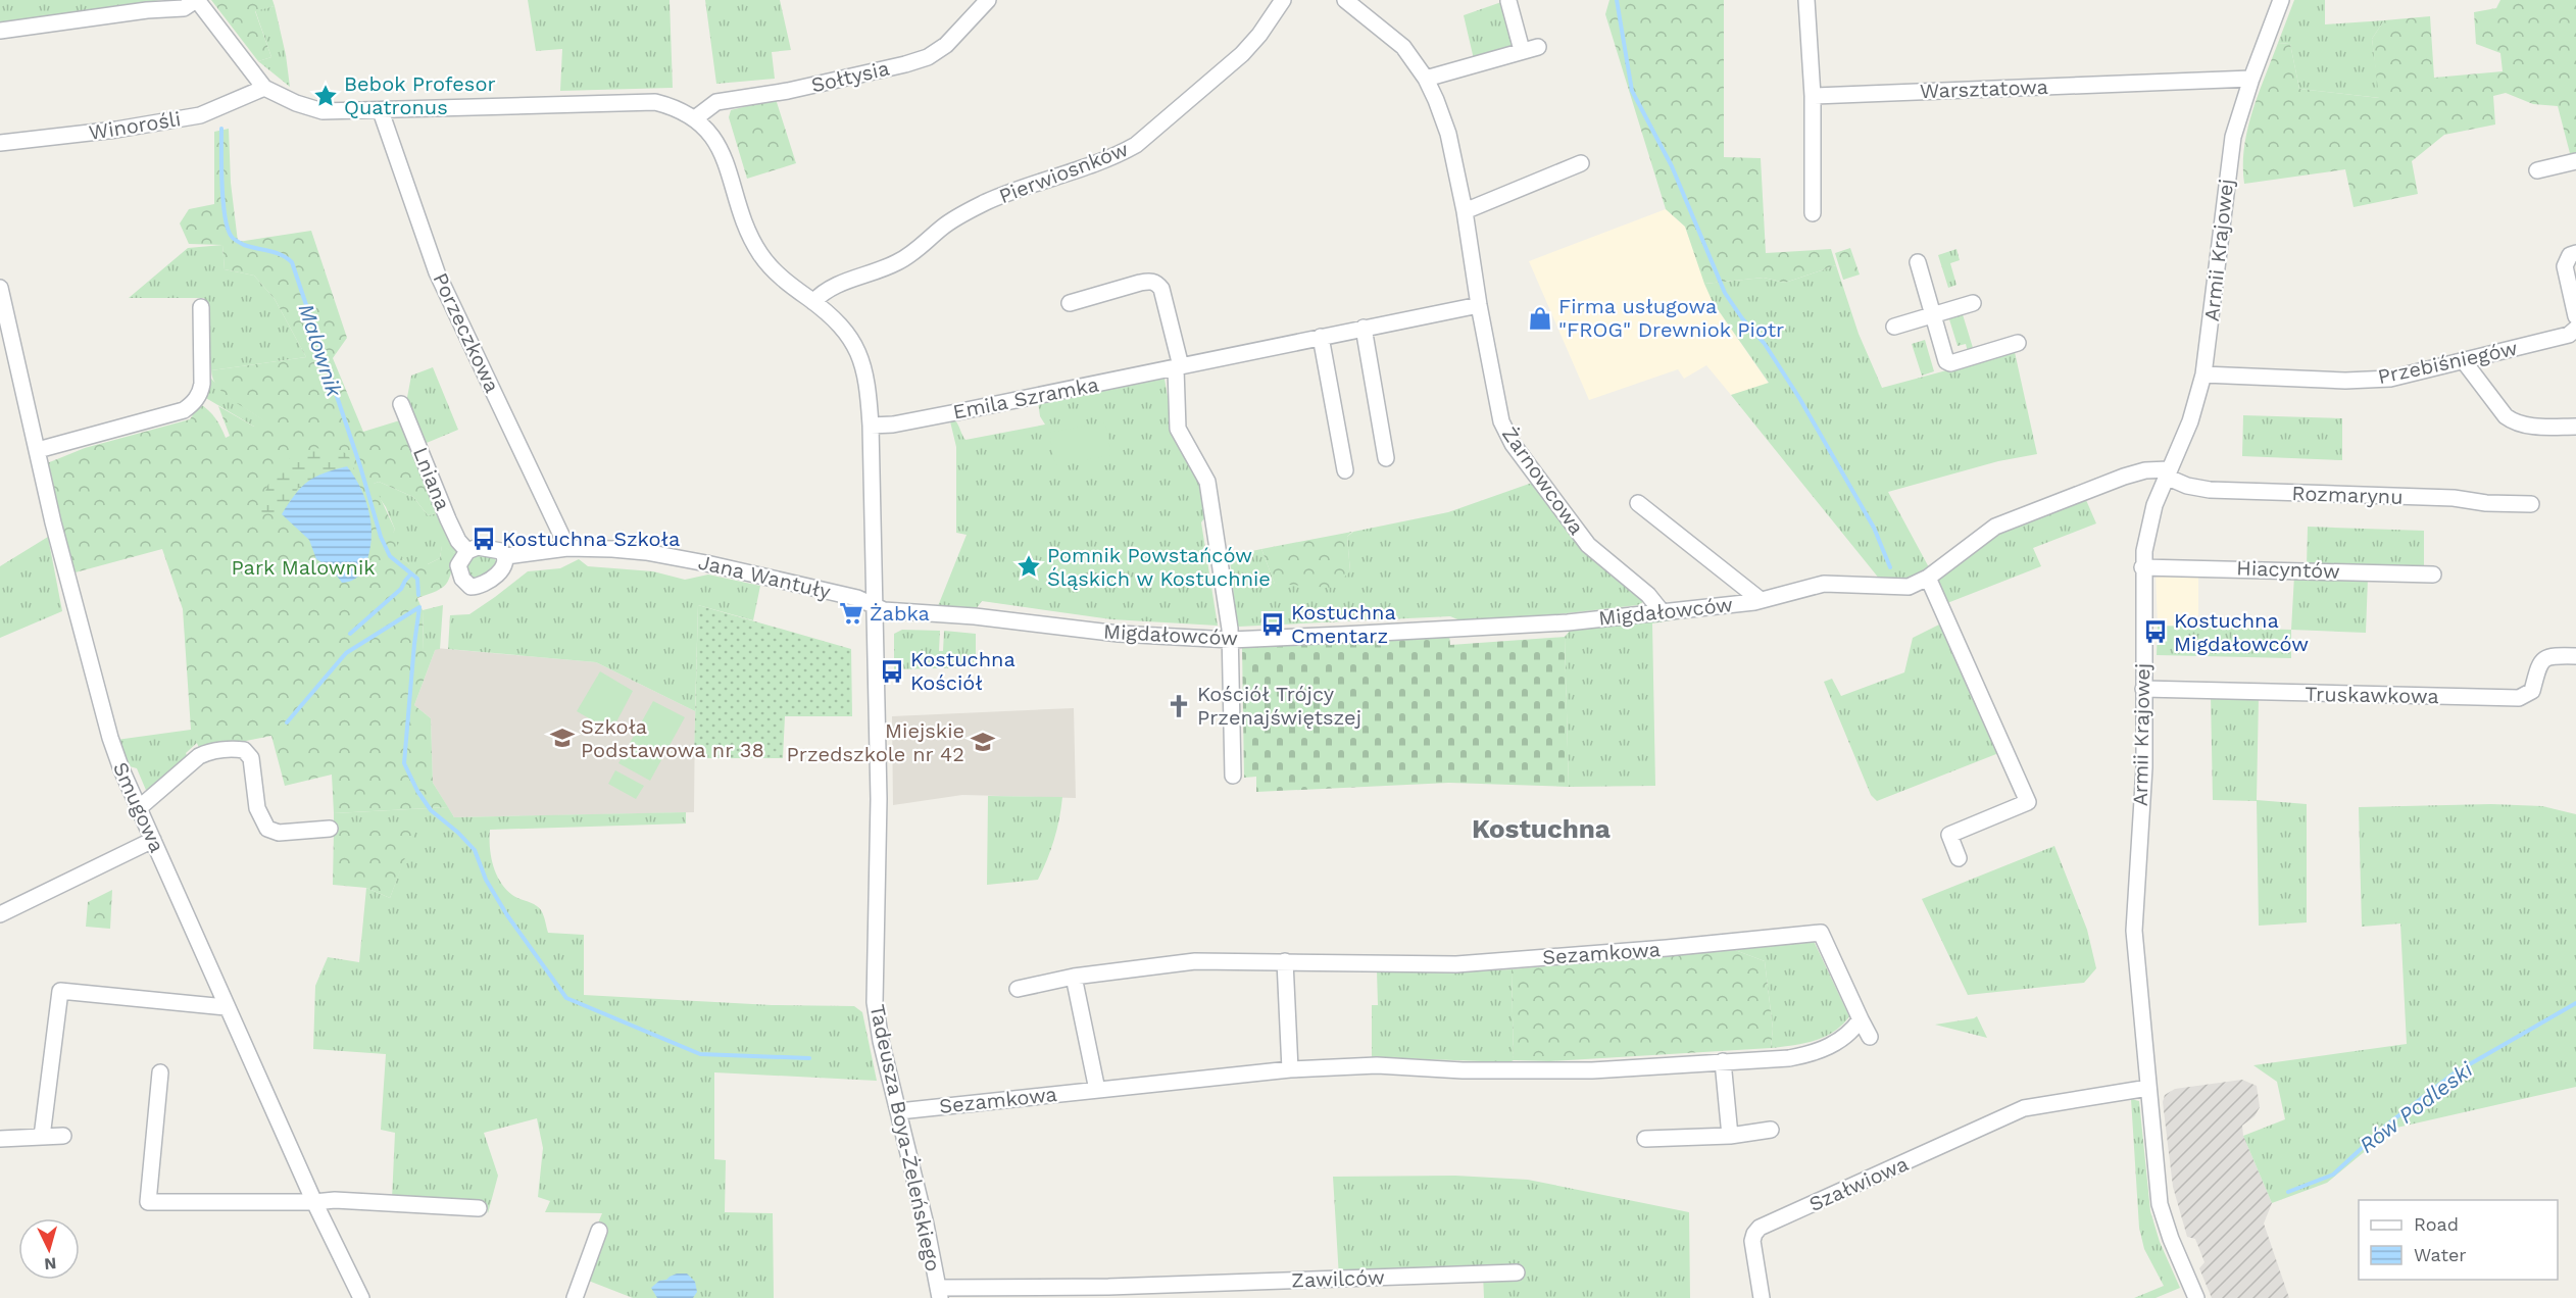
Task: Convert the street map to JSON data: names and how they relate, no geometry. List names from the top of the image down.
{
  "streets": {
    "street": [
      "Sołtysia",
      "Warsztatowa",
      "Winorośli",
      "Pierwiosnków",
      "Armii Krajowej",
      "Porzeczkowa",
      "Przebiśniegów",
      "Emila Szramka",
      "Lniana",
      "Żarnowcowa",
      "Rozmarynu",
      "Hiacyntów",
      "Jana Wantuły",
      "Migdałowców",
      "Truskawkowa",
      "Smugowa",
      "Sezamkowa",
      "Tadeusza Boya-Żeleńskiego",
      "Szałwiowa",
      "Zawilców"
    ]
  },
  "crossings": [
    ["Sołtysia", "Tadeusza Boya-Żeleńskiego"],
    ["Warsztatowa", "Armii Krajowej"],
    ["Winorośli", "Tadeusza Boya-Żeleńskiego"],
    ["Pierwiosnków", "Tadeusza Boya-Żeleńskiego"],
    ["Armii Krajowej", "Przebiśniegów"],
    ["Armii Krajowej", "Rozmarynu"],
    ["Armii Krajowej", "Hiacyntów"],
    ["Armii Krajowej", "Migdałowców"],
    ["Armii Krajowej", "Truskawkowa"],
    ["Armii Krajowej", "Szałwiowa"],
    ["Porzeczkowa", "Jana Wantuły"],
    ["Porzeczkowa", "Tadeusza Boya-Żeleńskiego"],
    ["Emila Szramka", "Żarnowcowa"],
    ["Emila Szramka", "Tadeusza Boya-Żeleńskiego"],
    ["Lniana", "Jana Wantuły"],
    ["Żarnowcowa", "Migdałowców"],
    ["Rozmarynu", "Migdałowców"],
    ["Jana Wantuły", "Migdałowców"],
    ["Jana Wantuły", "Tadeusza Boya-Żeleńskiego"],
    ["Migdałowców", "Tadeusza Boya-Żeleńskiego"],
    ["Sezamkowa", "Tadeusza Boya-Żeleńskiego"],
    ["Tadeusza Boya-Żeleńskiego", "Zawilców"]
  ],
  "districts": ["Kostuchna"],
  "water": ["Malownik", "Rów Podleski"],
  "parks": ["Park Malownik"],
  "places": {
    "place": ["Bebok Profesor Quatronus", "Pomnik Powstańców Śląskich w Kostuchnie"],
    "shop": ["Firma usługowa \"FROG\" Drewniok Piotr"],
    "bus stop": [
      "Kostuchna Szkoła",
      "Kostuchna Cmentarz",
      "Kostuchna Migdałowców",
      "Kostuchna Kościół"
    ],
    "supermarket": ["Żabka"],
    "church": ["Kościół Trójcy Przenajświętszej"],
    "school or university": ["Szkoła Podstawowa nr 38", "Miejskie Przedszkole nr 42"]
  },
  "legend": ["Road", "Water"],
  "north": "bottom"
}
